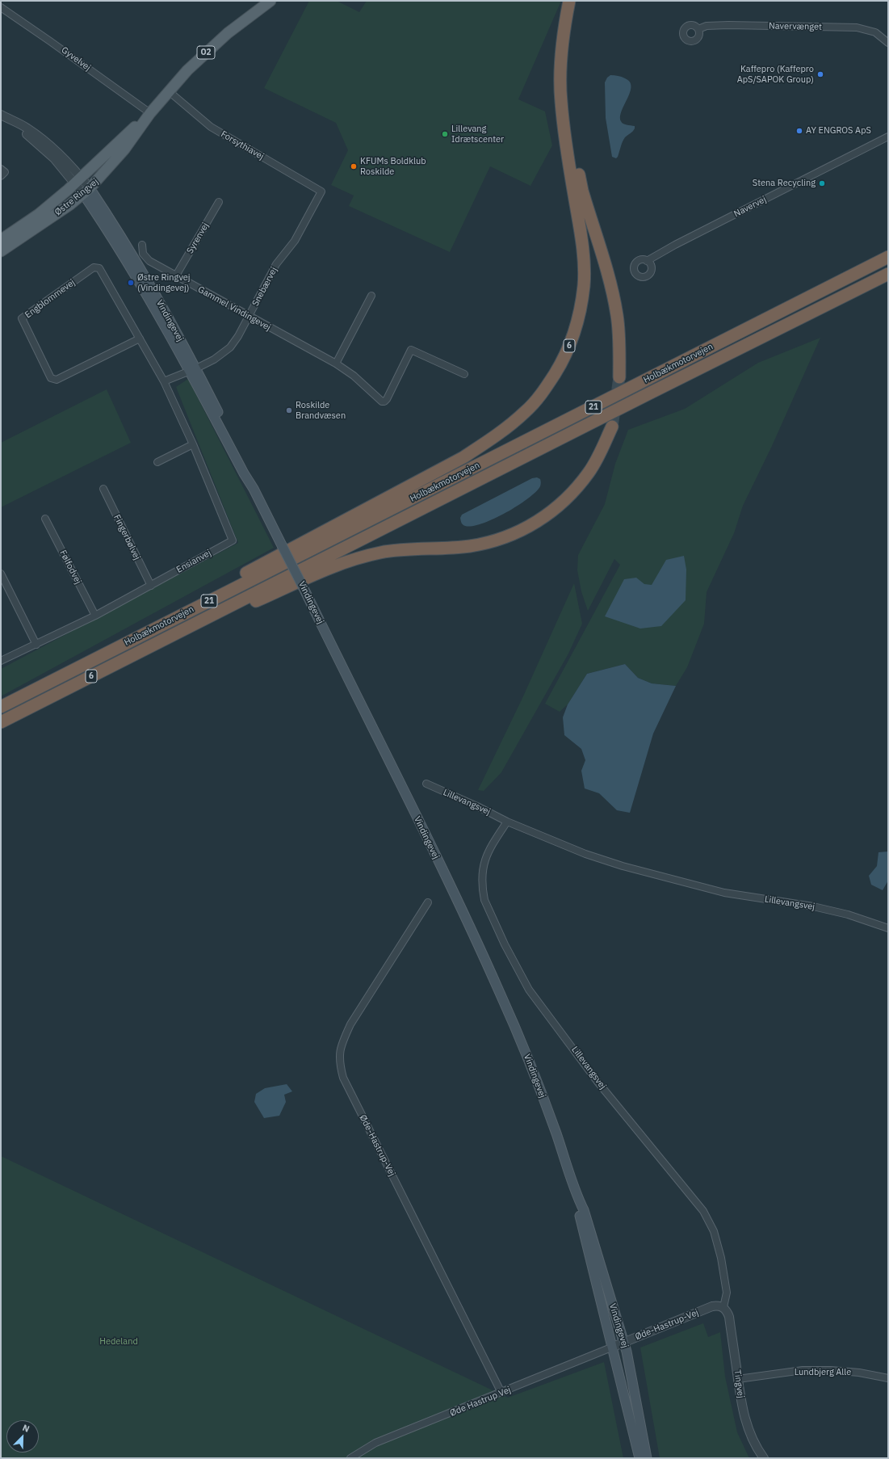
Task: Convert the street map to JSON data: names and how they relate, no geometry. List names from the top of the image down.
{
  "streets": {
    "highway": ["6", "Holbækmotorvejen", "21"],
    "main road": ["O2", "Østre Ringvej", "Vindingevej"],
    "street": [
      "Navervænget",
      "Gyvelvej",
      "Forsythiavej",
      "Navervej",
      "Syrenvej",
      "Snebærvej",
      "Engblommevej",
      "Gammel Vindingevej",
      "Fingerbølvej",
      "Ensianvej",
      "Følfodvej",
      "Lillevangsvej",
      "Øde-Hastrup-Vej",
      "Lundbjerg Alle",
      "Tingvej",
      "Øde Hastrup Vej"
    ]
  },
  "crossings": [
    ["Gyvelvej", "Østre Ringvej"],
    ["Forsythiavej", "Østre Ringvej"],
    ["Forsythiavej", "Snebærvej"],
    ["Østre Ringvej", "Vindingevej"],
    ["Syrenvej", "Gammel Vindingevej"],
    ["Snebærvej", "Gammel Vindingevej"],
    ["Snebærvej", "Vindingevej"],
    ["Engblommevej", "Ensianvej"],
    ["Vindingevej", "Øde-Hastrup-Vej"],
    ["Vindingevej", "Øde Hastrup Vej"],
    ["6", "Holbækmotorvejen"],
    ["Fingerbølvej", "Ensianvej"],
    ["Ensianvej", "Følfodvej"],
    ["Lillevangsvej", "Øde-Hastrup-Vej"],
    ["Lillevangsvej", "Tingvej"],
    ["Øde-Hastrup-Vej", "Tingvej"],
    ["Øde-Hastrup-Vej", "Øde Hastrup Vej"],
    ["Lundbjerg Alle", "Tingvej"]
  ],
  "parks": ["Hedeland"],
  "places": [
    "Kaffepro (Kaffepro ApS/SAPOK Group)",
    "AY ENGROS ApS",
    "Lillevang Idrætscenter",
    "KFUMs Boldklub Roskilde",
    "Stena Recycling",
    "Østre Ringvej (Vindingevej)",
    "Roskilde Brandvæsen"
  ],
  "north": "top right"
}
